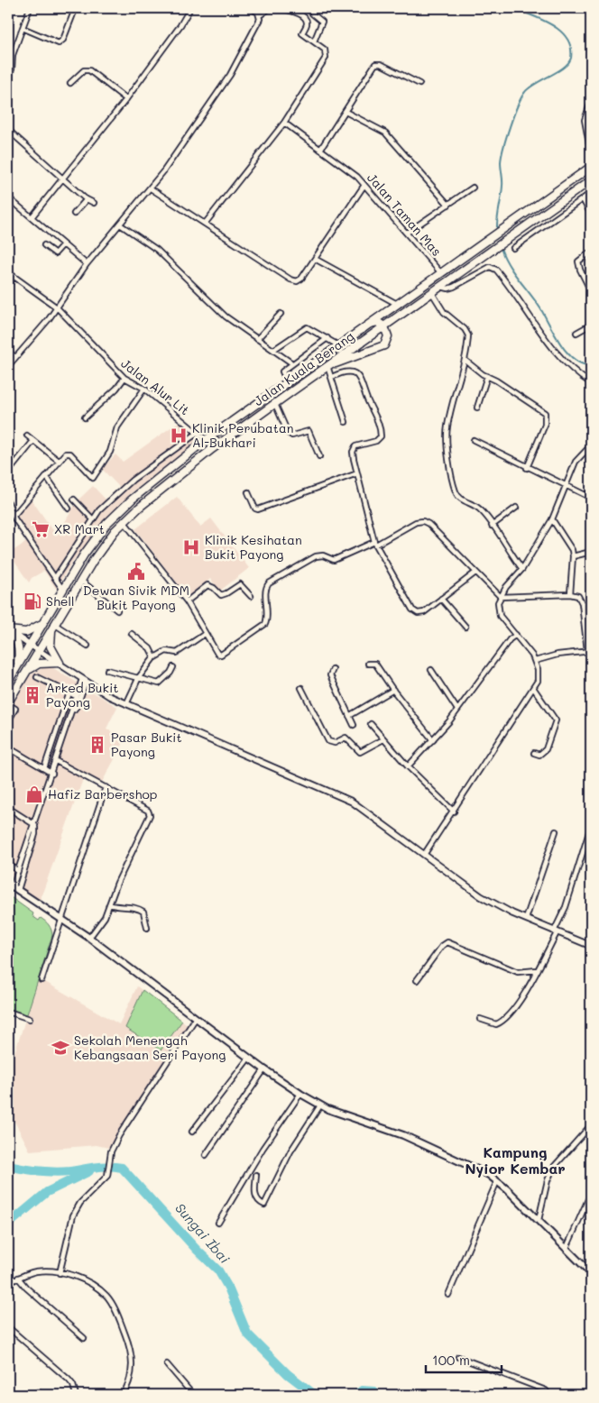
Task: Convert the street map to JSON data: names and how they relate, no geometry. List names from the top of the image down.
{
  "streets": {
    "highway": ["Jalan Kuala Berang"],
    "street": ["Jalan Taman Mas", "Jalan Alur Lit"]
  },
  "crossings": [
    ["Jalan Taman Mas", "Jalan Kuala Berang"],
    ["Jalan Kuala Berang", "Jalan Alur Lit"]
  ],
  "districts": ["Kampung Nyior Kembar"],
  "water": ["Sungai Ibai"],
  "places": {
    "hospital": ["Klinik Perubatan Al-Bukhari", "Klinik Kesihatan Bukit Payong"],
    "supermarket": ["XR Mart"],
    "public building": ["Dewan Sivik MDM Bukit Payong"],
    "fuel station": ["Shell"],
    "building": ["Arked Bukit Payong", "Pasar Bukit Payong"],
    "shop": ["Hafiz Barbershop"],
    "school or university": ["Sekolah Menengah Kebangsaan Seri Payong"]
  },
  "scale_bar": "100 m"
}
